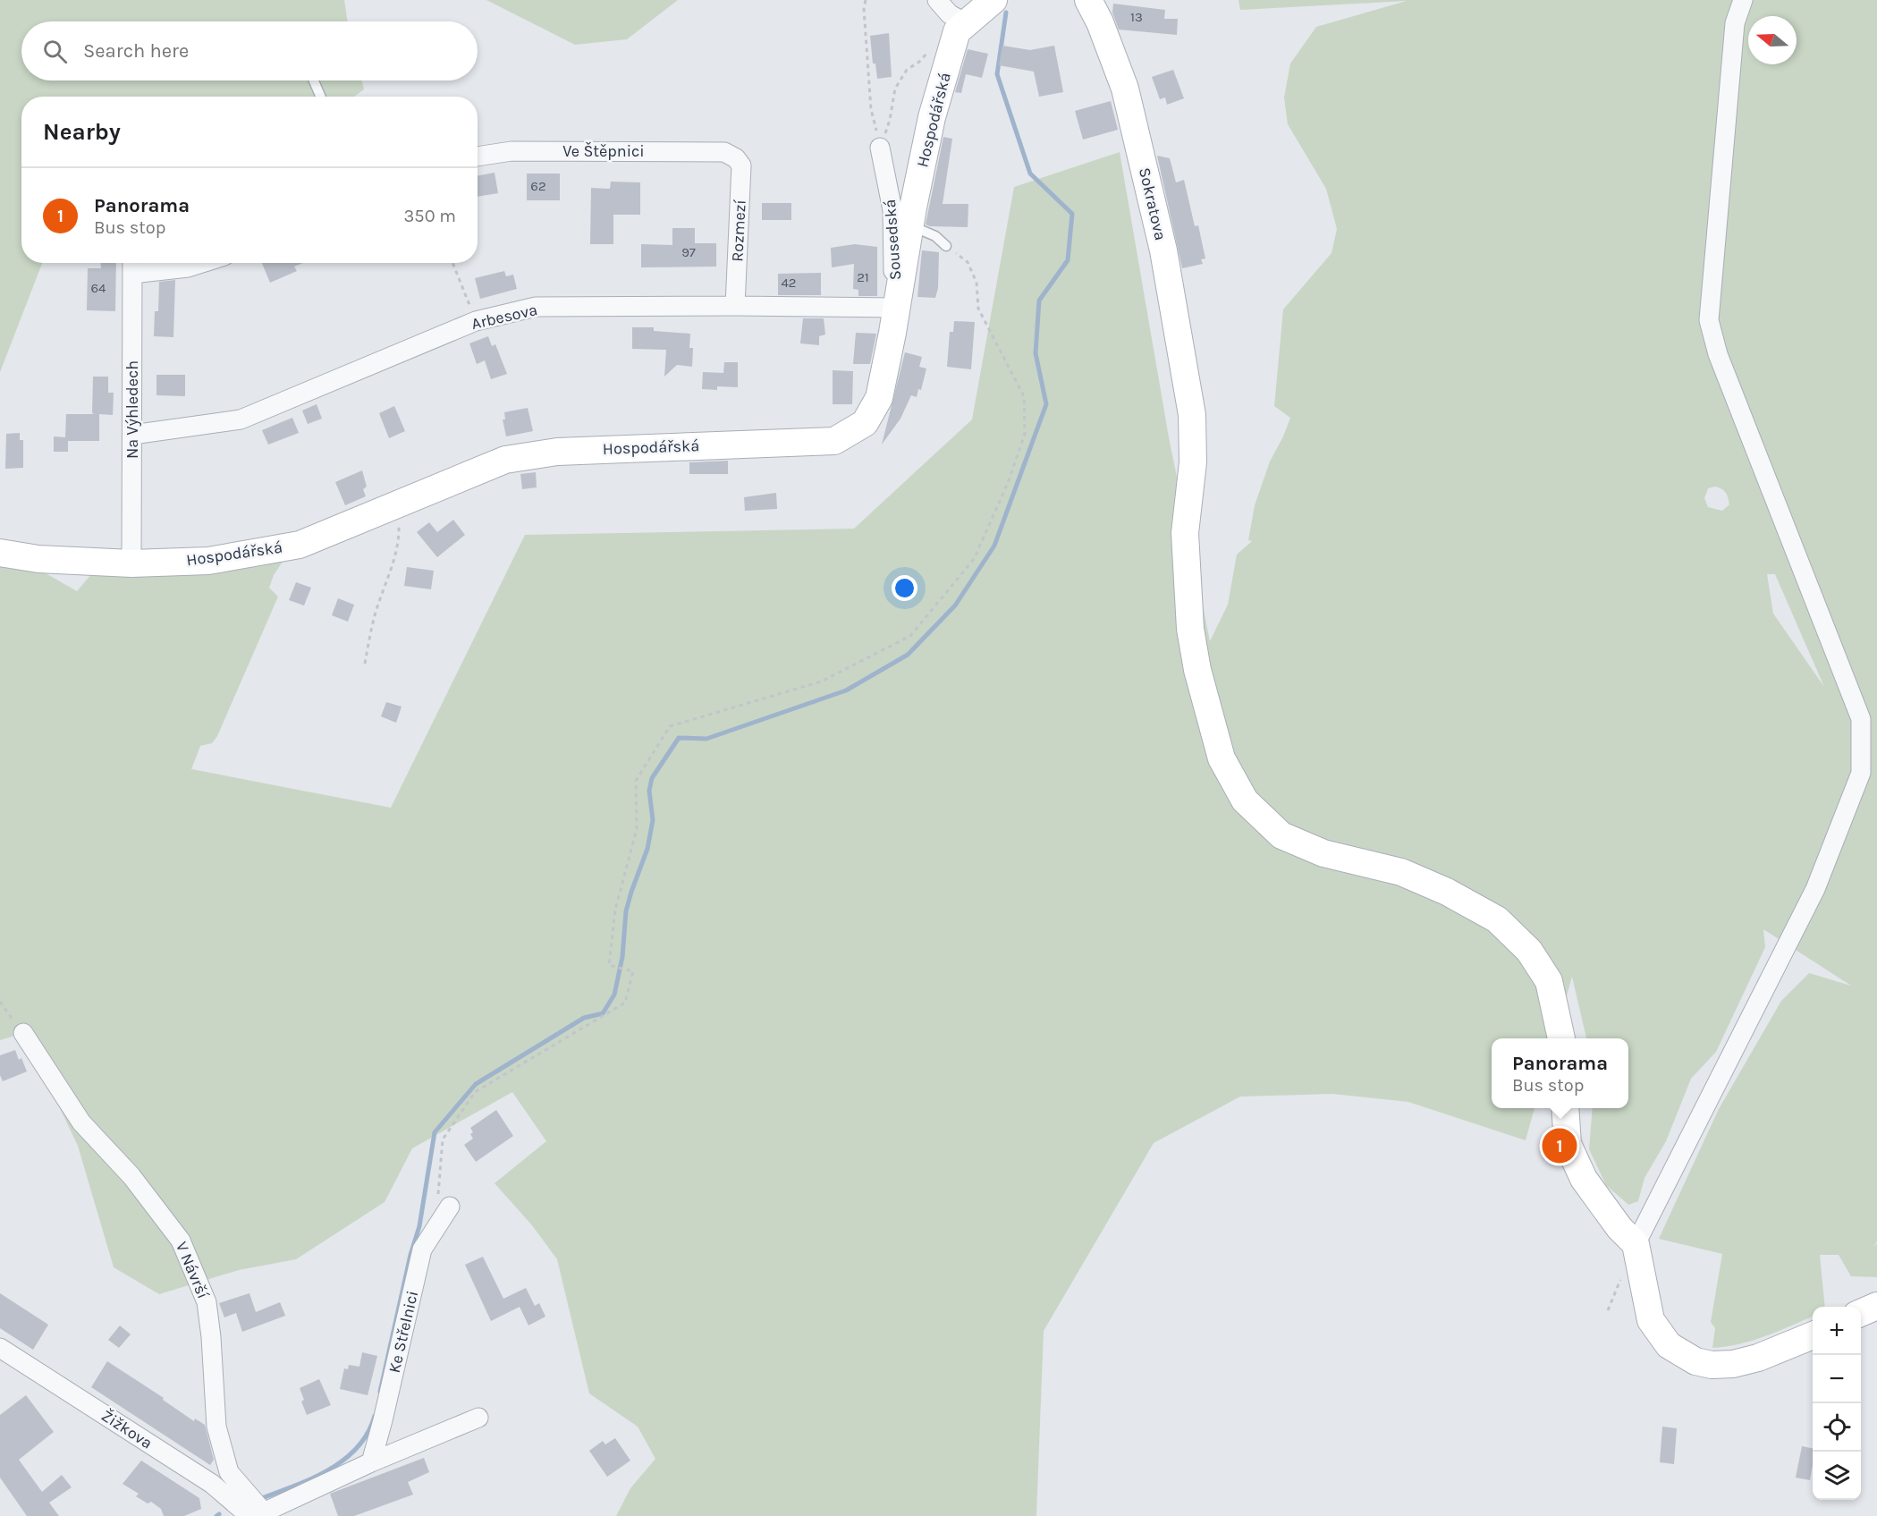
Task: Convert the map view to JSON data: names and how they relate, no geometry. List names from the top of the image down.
{
  "streets": {
    "street": [
      "Hospodářská",
      "Ve Štěpnici",
      "Sokratova",
      "Rozmezí",
      "Sousedská",
      "Arbesova",
      "Na Výhledech",
      "V Návrší",
      "Ke Střelnici",
      "Žižkova"
    ]
  },
  "crossings": [
    ["Hospodářská", "Sousedská"],
    ["Hospodářská", "Arbesova"],
    ["Hospodářská", "Na Výhledech"],
    ["Ve Štěpnici", "Rozmezí"],
    ["Rozmezí", "Arbesova"],
    ["Sousedská", "Arbesova"],
    ["Arbesova", "Na Výhledech"],
    ["V Návrší", "Žižkova"]
  ],
  "house_numbers": [
    "13",
    "62",
    "97",
    "21",
    "42",
    "64"
  ],
  "north": "left",
  "page": {
    "search": "Search here",
    "heading": "Nearby",
    "list": [
      {
        "mark": "1",
        "name": "Panorama",
        "note": "Bus stop",
        "value": "350 m"
      }
    ],
    "popup": ["Panorama", "Bus stop"],
    "pins": "1",
    "map_buttons": ["+", "−"]
  }
}
